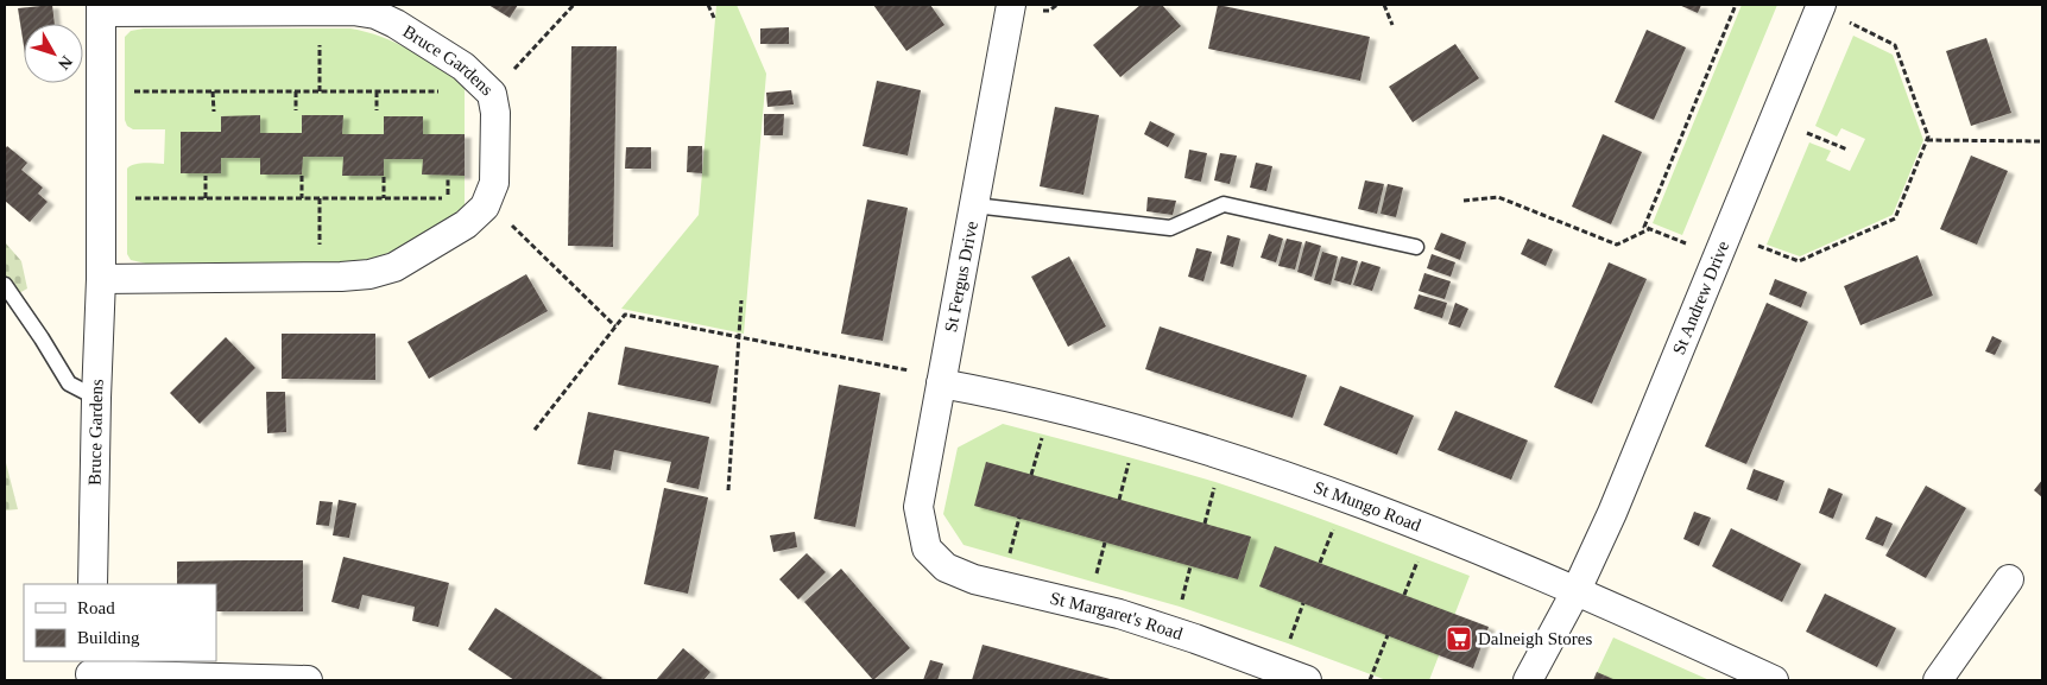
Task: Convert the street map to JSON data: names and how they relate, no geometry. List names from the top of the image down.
{
  "streets": {
    "street": [
      "Bruce Gardens",
      "St Fergus Drive",
      "St Andrew Drive",
      "St Mungo Road",
      "St Margaret's Road"
    ]
  },
  "crossings": [
    ["St Fergus Drive", "St Mungo Road"],
    ["St Fergus Drive", "St Margaret's Road"],
    ["St Andrew Drive", "St Mungo Road"]
  ],
  "places": {
    "supermarket": ["Dalneigh Stores"]
  },
  "legend": ["Road", "Building"],
  "north": "bottom right"
}
